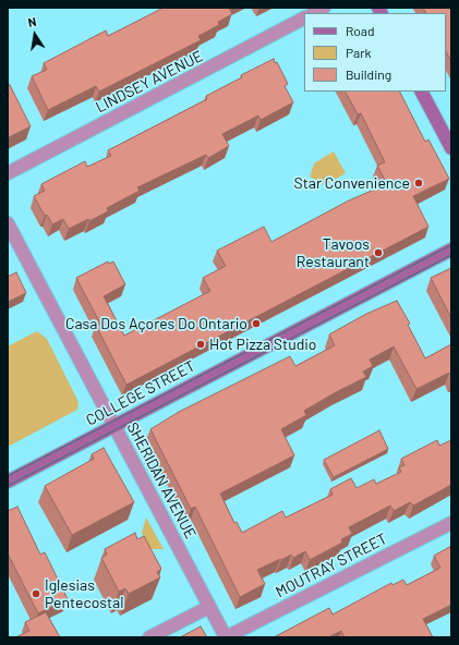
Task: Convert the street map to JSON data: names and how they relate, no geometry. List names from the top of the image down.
{
  "streets": {
    "main road": ["COLLEGE STREET"],
    "street": ["LINDSEY AVENUE", "SHERIDAN AVENUE", "MOUTRAY STREET"]
  },
  "crossings": [
    ["COLLEGE STREET", "SHERIDAN AVENUE"],
    ["SHERIDAN AVENUE", "MOUTRAY STREET"]
  ],
  "places": [
    "Star Convenience",
    "Tavoos Restaurant",
    "Casa Dos Açores Do Ontario",
    "Hot Pizza Studio",
    "Iglesias Pentecostal"
  ],
  "legend": ["Road", "Park", "Building"],
  "north": "top"
}
